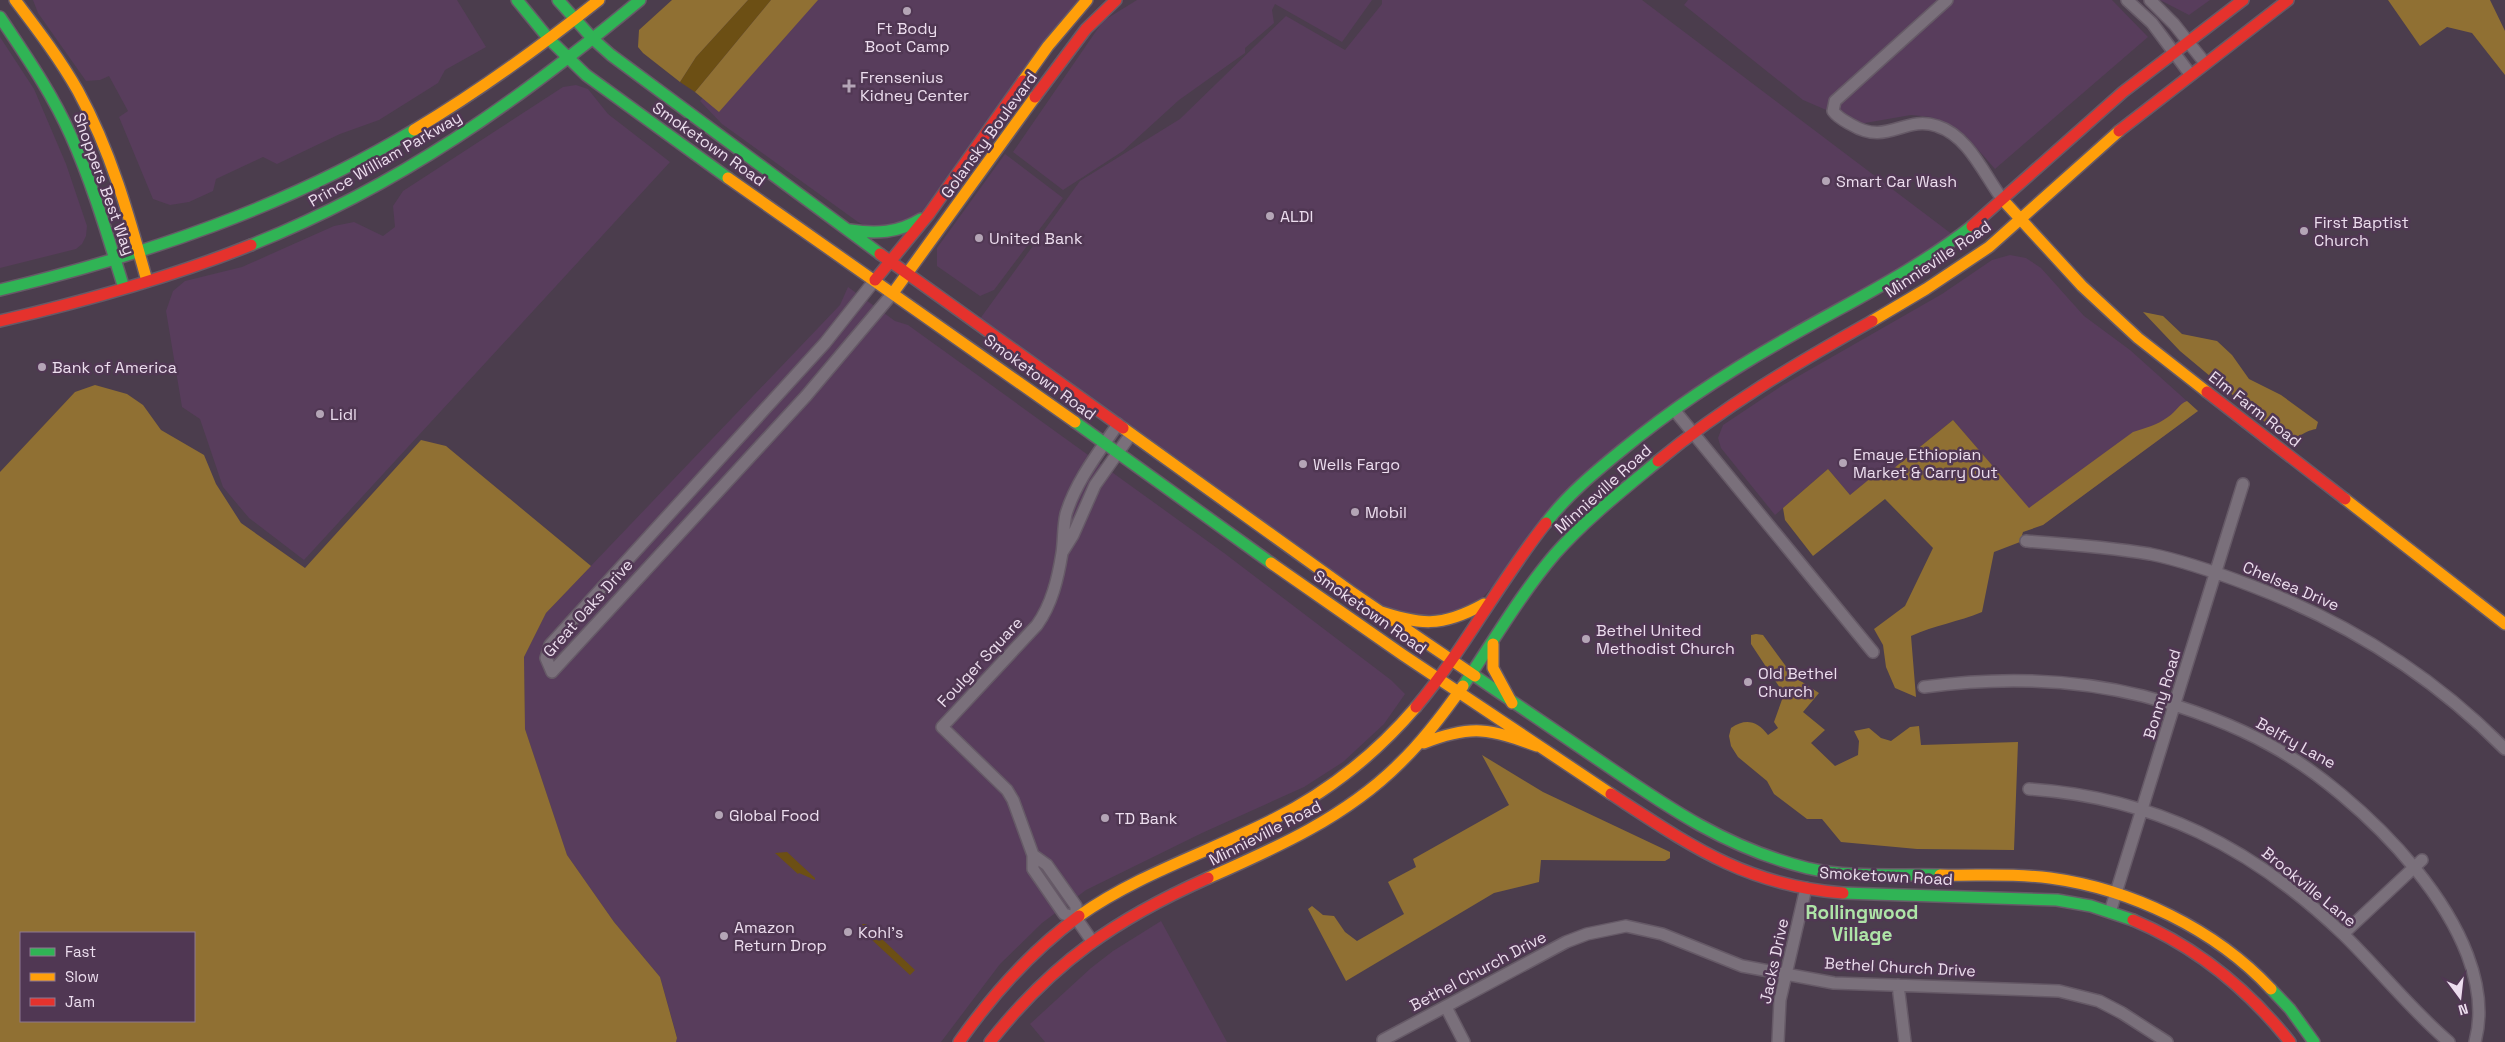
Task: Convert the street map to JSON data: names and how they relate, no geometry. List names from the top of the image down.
{
  "streets": {
    "main road": [
      "Golansky Boulevard",
      "Smoketown Road",
      "Prince William Parkway",
      "Shoppers Best Way",
      "Minnieville Road",
      "Elm Farm Road"
    ],
    "street": [
      "Chelsea Drive",
      "Great Oaks Drive",
      "Foulger Square",
      "Bonny Road",
      "Belfry Lane",
      "Brookville Lane",
      "Jacks Drive",
      "Bethel Church Drive"
    ]
  },
  "crossings": [
    ["Golansky Boulevard", "Smoketown Road"],
    ["Golansky Boulevard", "Great Oaks Drive"],
    ["Smoketown Road", "Prince William Parkway"],
    ["Smoketown Road", "Minnieville Road"],
    ["Smoketown Road", "Great Oaks Drive"],
    ["Smoketown Road", "Foulger Square"],
    ["Smoketown Road", "Bonny Road"],
    ["Smoketown Road", "Jacks Drive"],
    ["Prince William Parkway", "Shoppers Best Way"],
    ["Minnieville Road", "Elm Farm Road"],
    ["Minnieville Road", "Foulger Square"],
    ["Chelsea Drive", "Bonny Road"],
    ["Bonny Road", "Belfry Lane"],
    ["Bonny Road", "Brookville Lane"],
    ["Belfry Lane", "Brookville Lane"],
    ["Jacks Drive", "Bethel Church Drive"]
  ],
  "districts": ["Rollingwood Village"],
  "places": {
    "other": [
      "Ft Body Boot Camp",
      "Smart Car Wash",
      "ALDI",
      "First Baptist Church",
      "United Bank",
      "Bank of America",
      "Lidl",
      "Emaye Ethiopian Market & Carry Out",
      "Wells Fargo",
      "Mobil",
      "Bethel United Methodist Church",
      "Old Bethel Church",
      "Global Food",
      "TD Bank",
      "Kohl's",
      "Amazon Return Drop"
    ],
    "health": ["Frensenius Kidney Center"]
  },
  "legend": ["Fast", "Slow", "Jam"],
  "north": "bottom"
}
